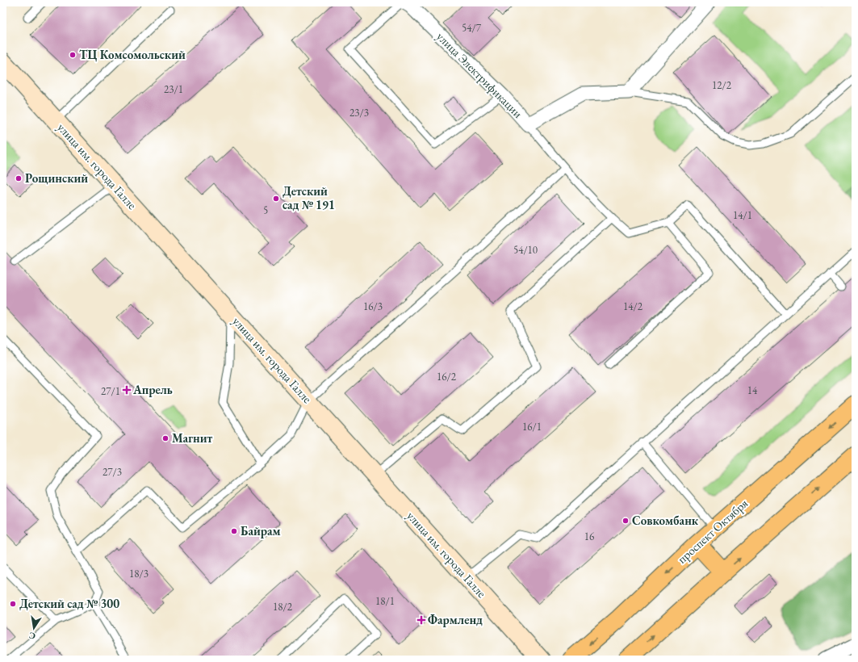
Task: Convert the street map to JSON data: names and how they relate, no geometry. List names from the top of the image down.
{
  "streets": {
    "main road": ["улица им. города Галле", "проспект Октября"],
    "street": ["улица Электрификации"]
  },
  "places": {
    "other": [
      "ТЦ Комсомольский",
      "Рощинский",
      "Детский сад № 191",
      "Магнит",
      "Совкомбанк",
      "Байрам",
      "Детский сад № 300"
    ],
    "health": ["Апрель", "Фармленд"]
  },
  "house_numbers": [
    "54/7",
    "12/2",
    "23/1",
    "23/3",
    "5",
    "14/1",
    "54/10",
    "16/3",
    "14/2",
    "16/2",
    "14",
    "27/1",
    "16/1",
    "27/3",
    "16",
    "18/3",
    "18/1",
    "18/2"
  ],
  "north": "bottom"
}
